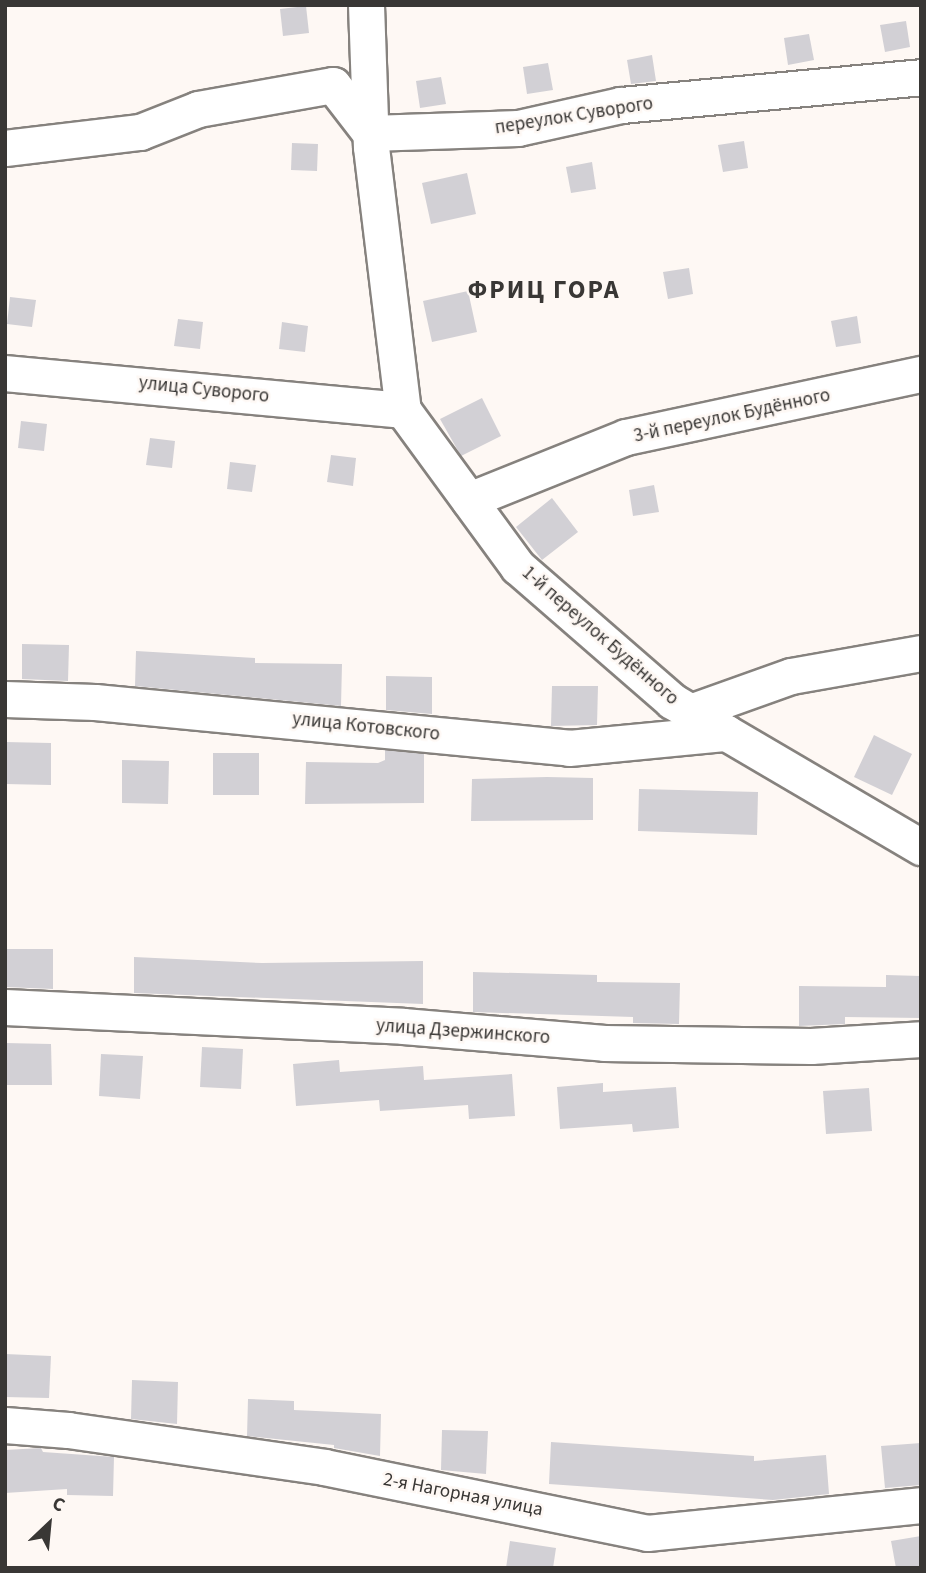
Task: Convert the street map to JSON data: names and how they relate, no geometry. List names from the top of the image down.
{
  "streets": {
    "street": [
      "переулок Суворого",
      "улица Суворого",
      "3-й переулок Будённого",
      "1-й переулок Будённого",
      "улица Котовского",
      "улица Дзержинского",
      "2-я Нагорная улица"
    ]
  },
  "crossings": [
    ["улица Суворого", "1-й переулок Будённого"],
    ["3-й переулок Будённого", "1-й переулок Будённого"],
    ["1-й переулок Будённого", "улица Котовского"]
  ],
  "districts": ["ФРИЦ ГОРА"],
  "north": "top right"
}
